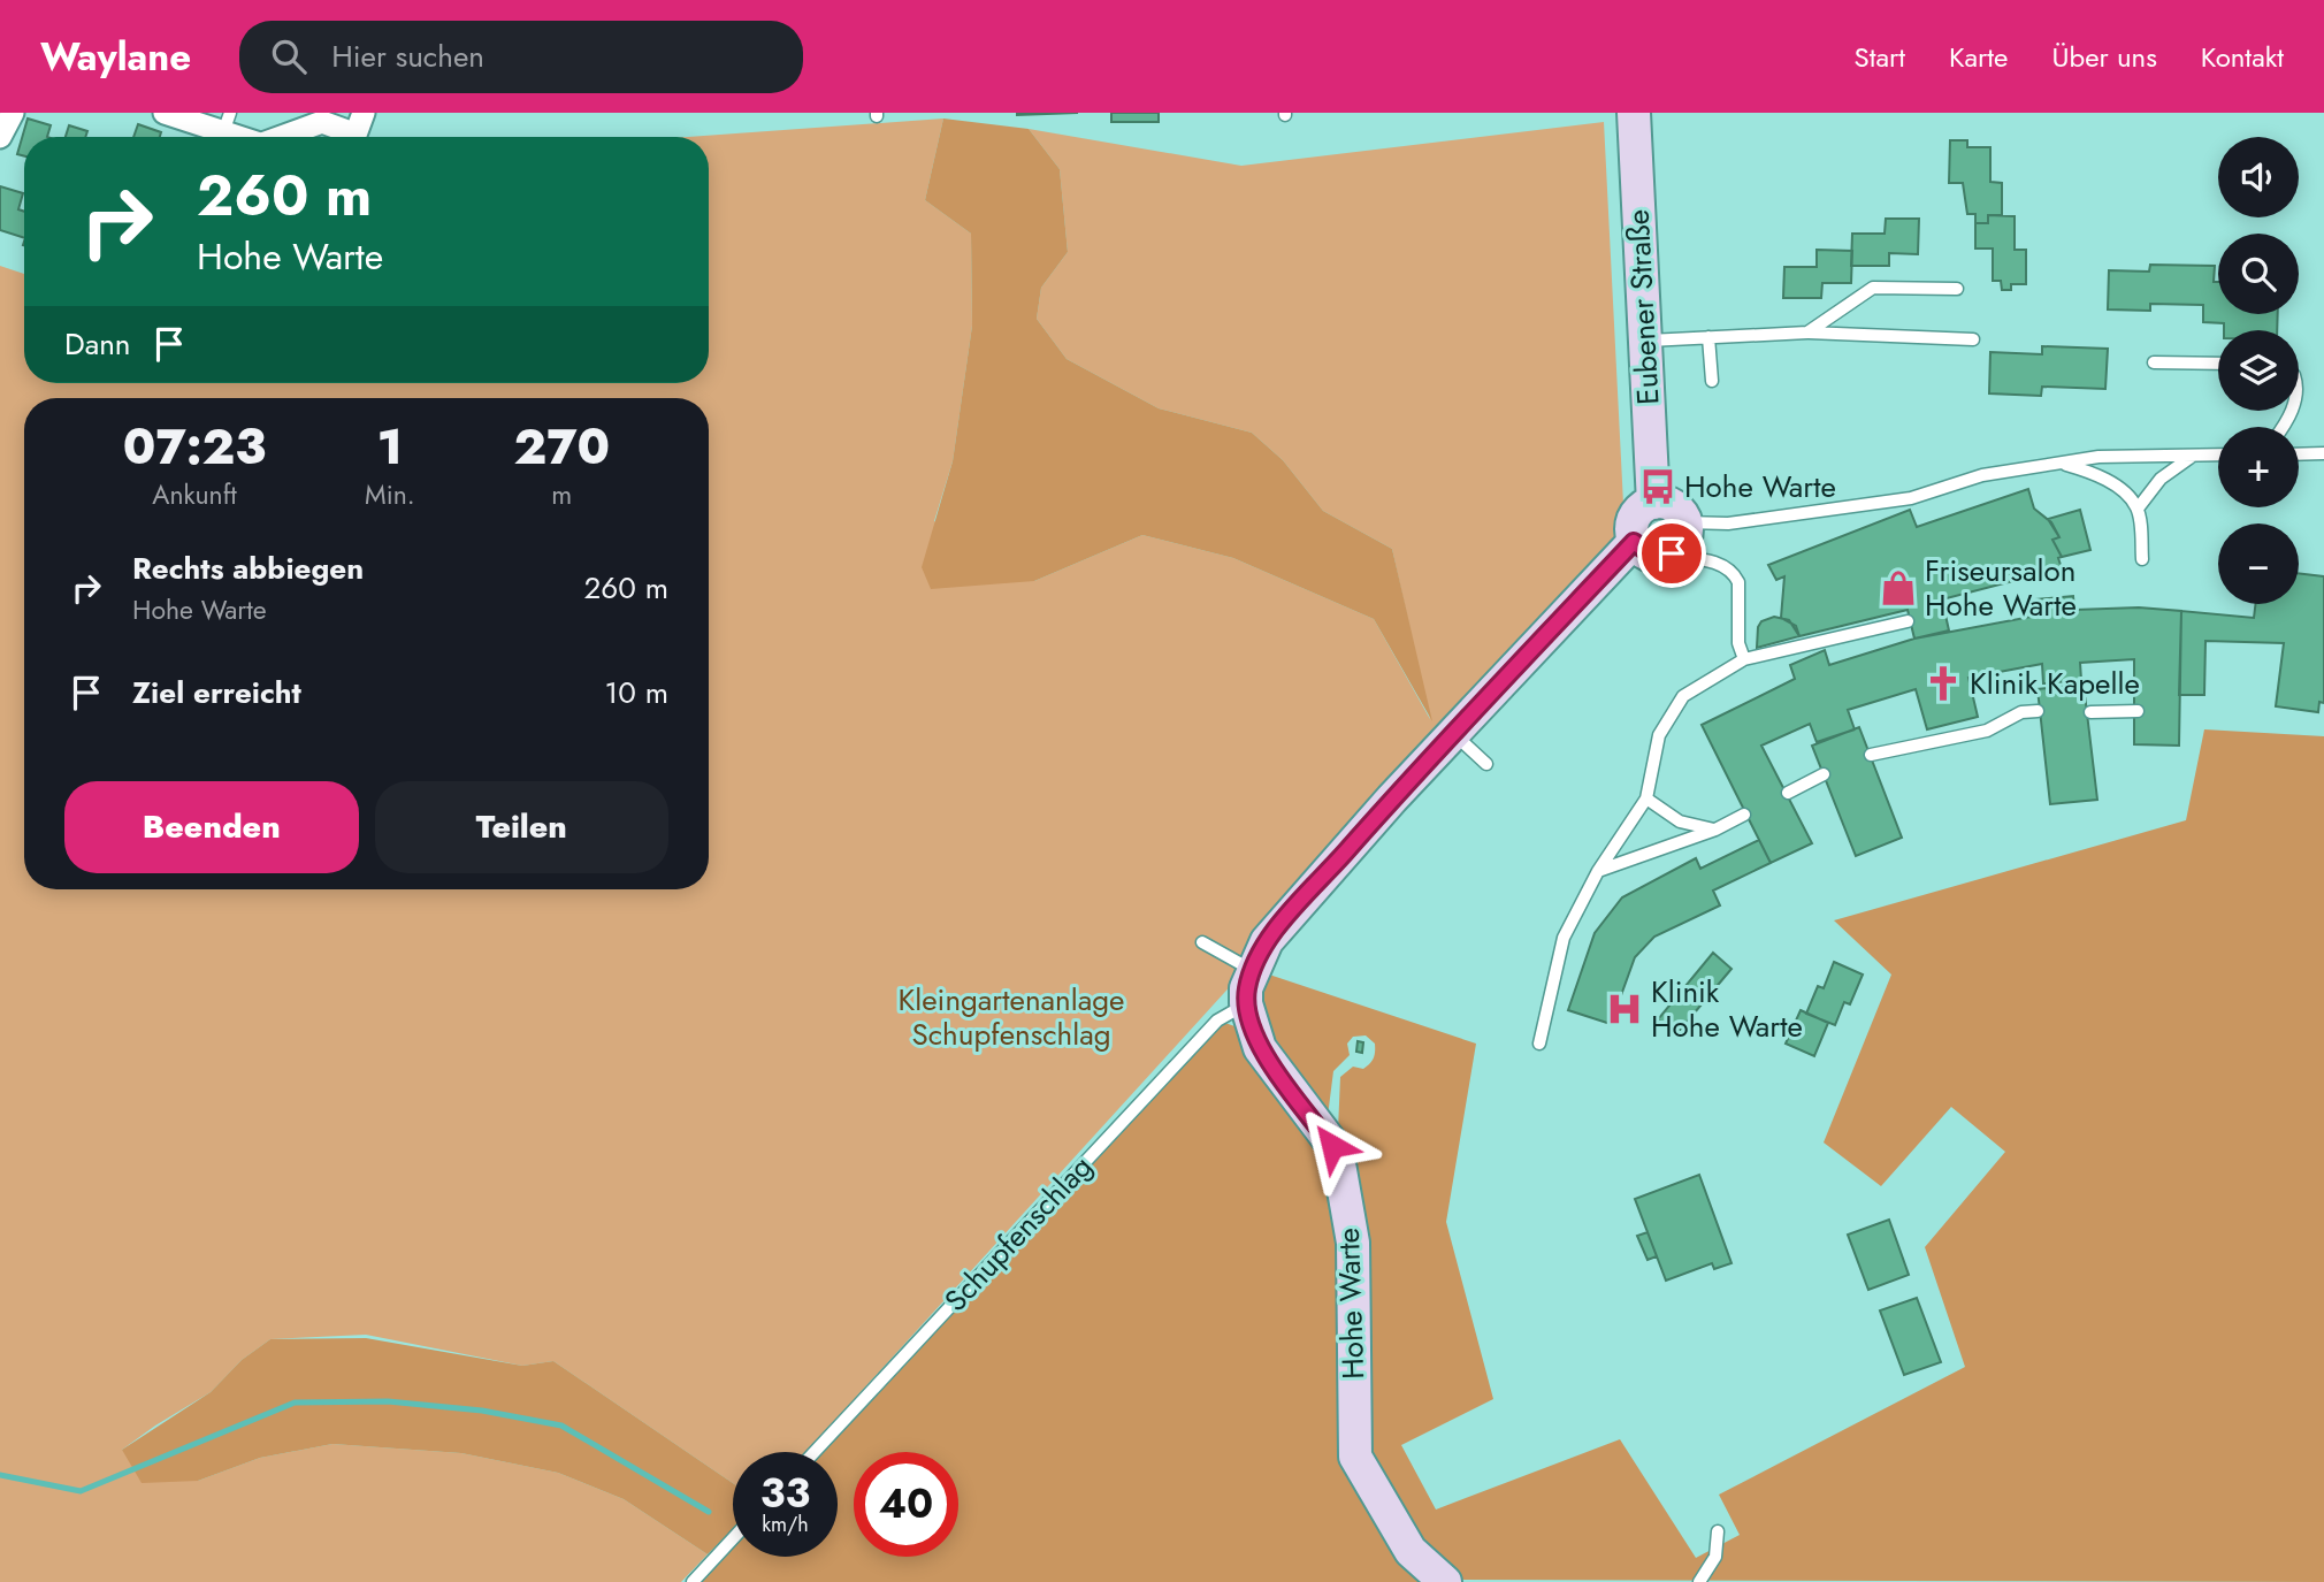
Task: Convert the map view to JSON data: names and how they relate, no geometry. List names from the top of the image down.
{
  "streets": {
    "street": ["Eubener Straße", "Hohe Warte"],
    "lane": ["Schupfenschlag"]
  },
  "crossings": [
    ["Eubener Straße", "Hohe Warte"],
    ["Schupfenschlag", "Hohe Warte"]
  ],
  "parks": ["Kleingartenanlage Schupfenschlag"],
  "places": {
    "bus stop": ["Hohe Warte"],
    "shop": ["Friseursalon Hohe Warte"],
    "church": ["Klinik Kapelle"],
    "hospital": ["Klinik Hohe Warte"]
  },
  "page": {
    "header": "Waylane",
    "search": "Hier suchen",
    "nav": [
      "Start",
      "Karte",
      "Über uns",
      "Kontakt"
    ],
    "map_buttons": ["+", "−"],
    "turn": ["260 m", "Hohe Warte"],
    "then": "Dann",
    "eta": [
      "07:23",
      "Ankunft",
      "1",
      "Min.",
      "270",
      "m"
    ],
    "list": [
      {
        "name": "Rechts abbiegen",
        "note": "Hohe Warte",
        "value": "260 m"
      },
      {
        "name": "Ziel erreicht",
        "value": "10 m"
      }
    ],
    "buttons": ["Beenden", "Teilen"],
    "speed": "33 km/h",
    "limit": "40"
  }
}
